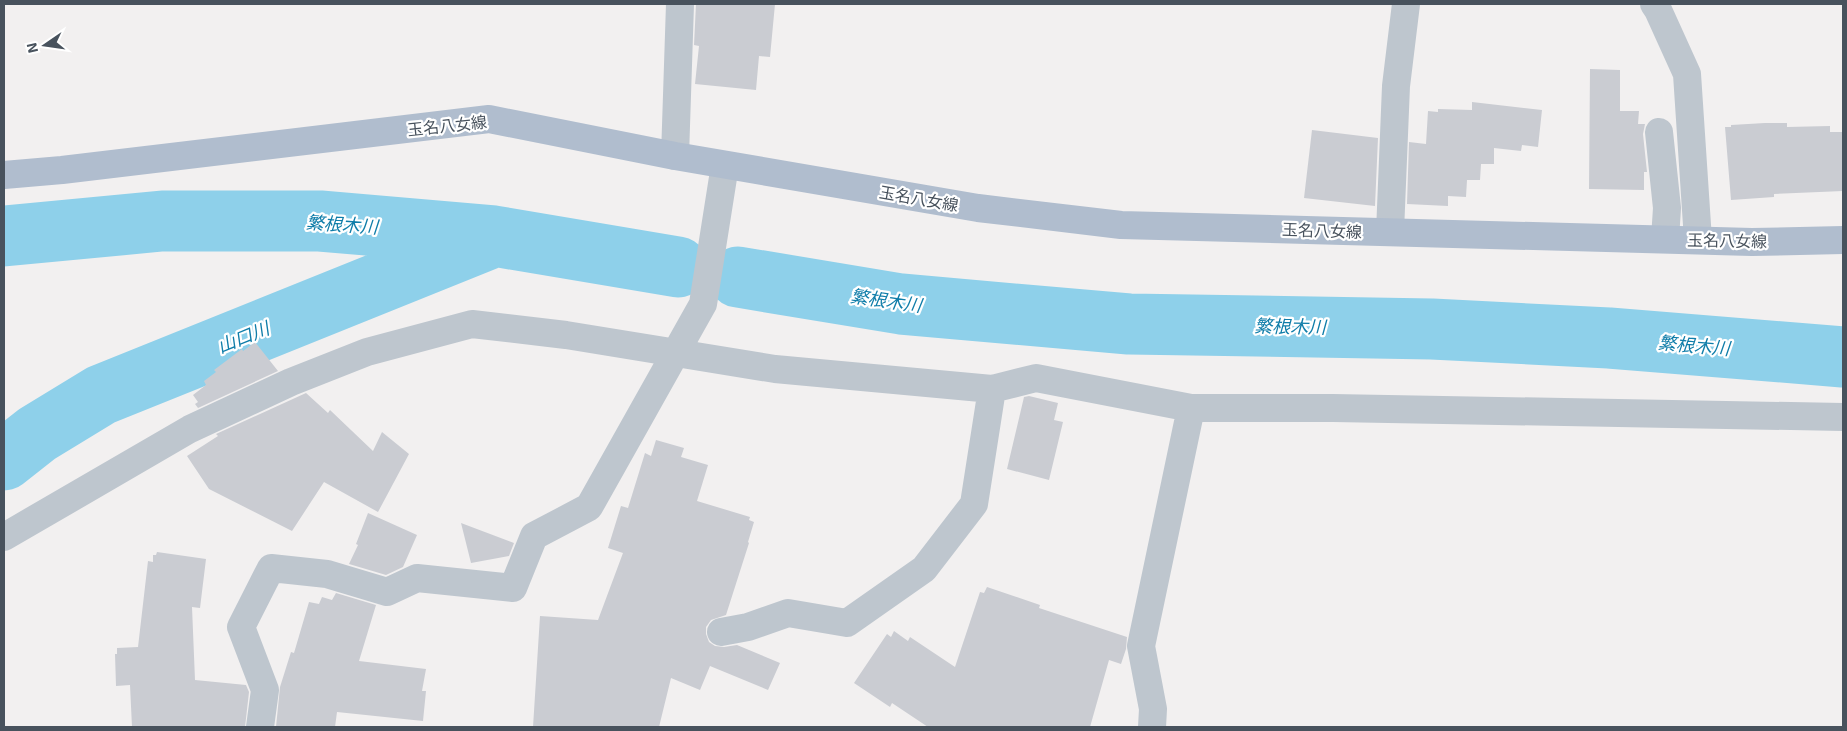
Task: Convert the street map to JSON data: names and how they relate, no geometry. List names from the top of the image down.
{
  "streets": {
    "main road": ["玉名八女線"]
  },
  "water": ["繁根木川", "山口川"],
  "north": "left"
}
